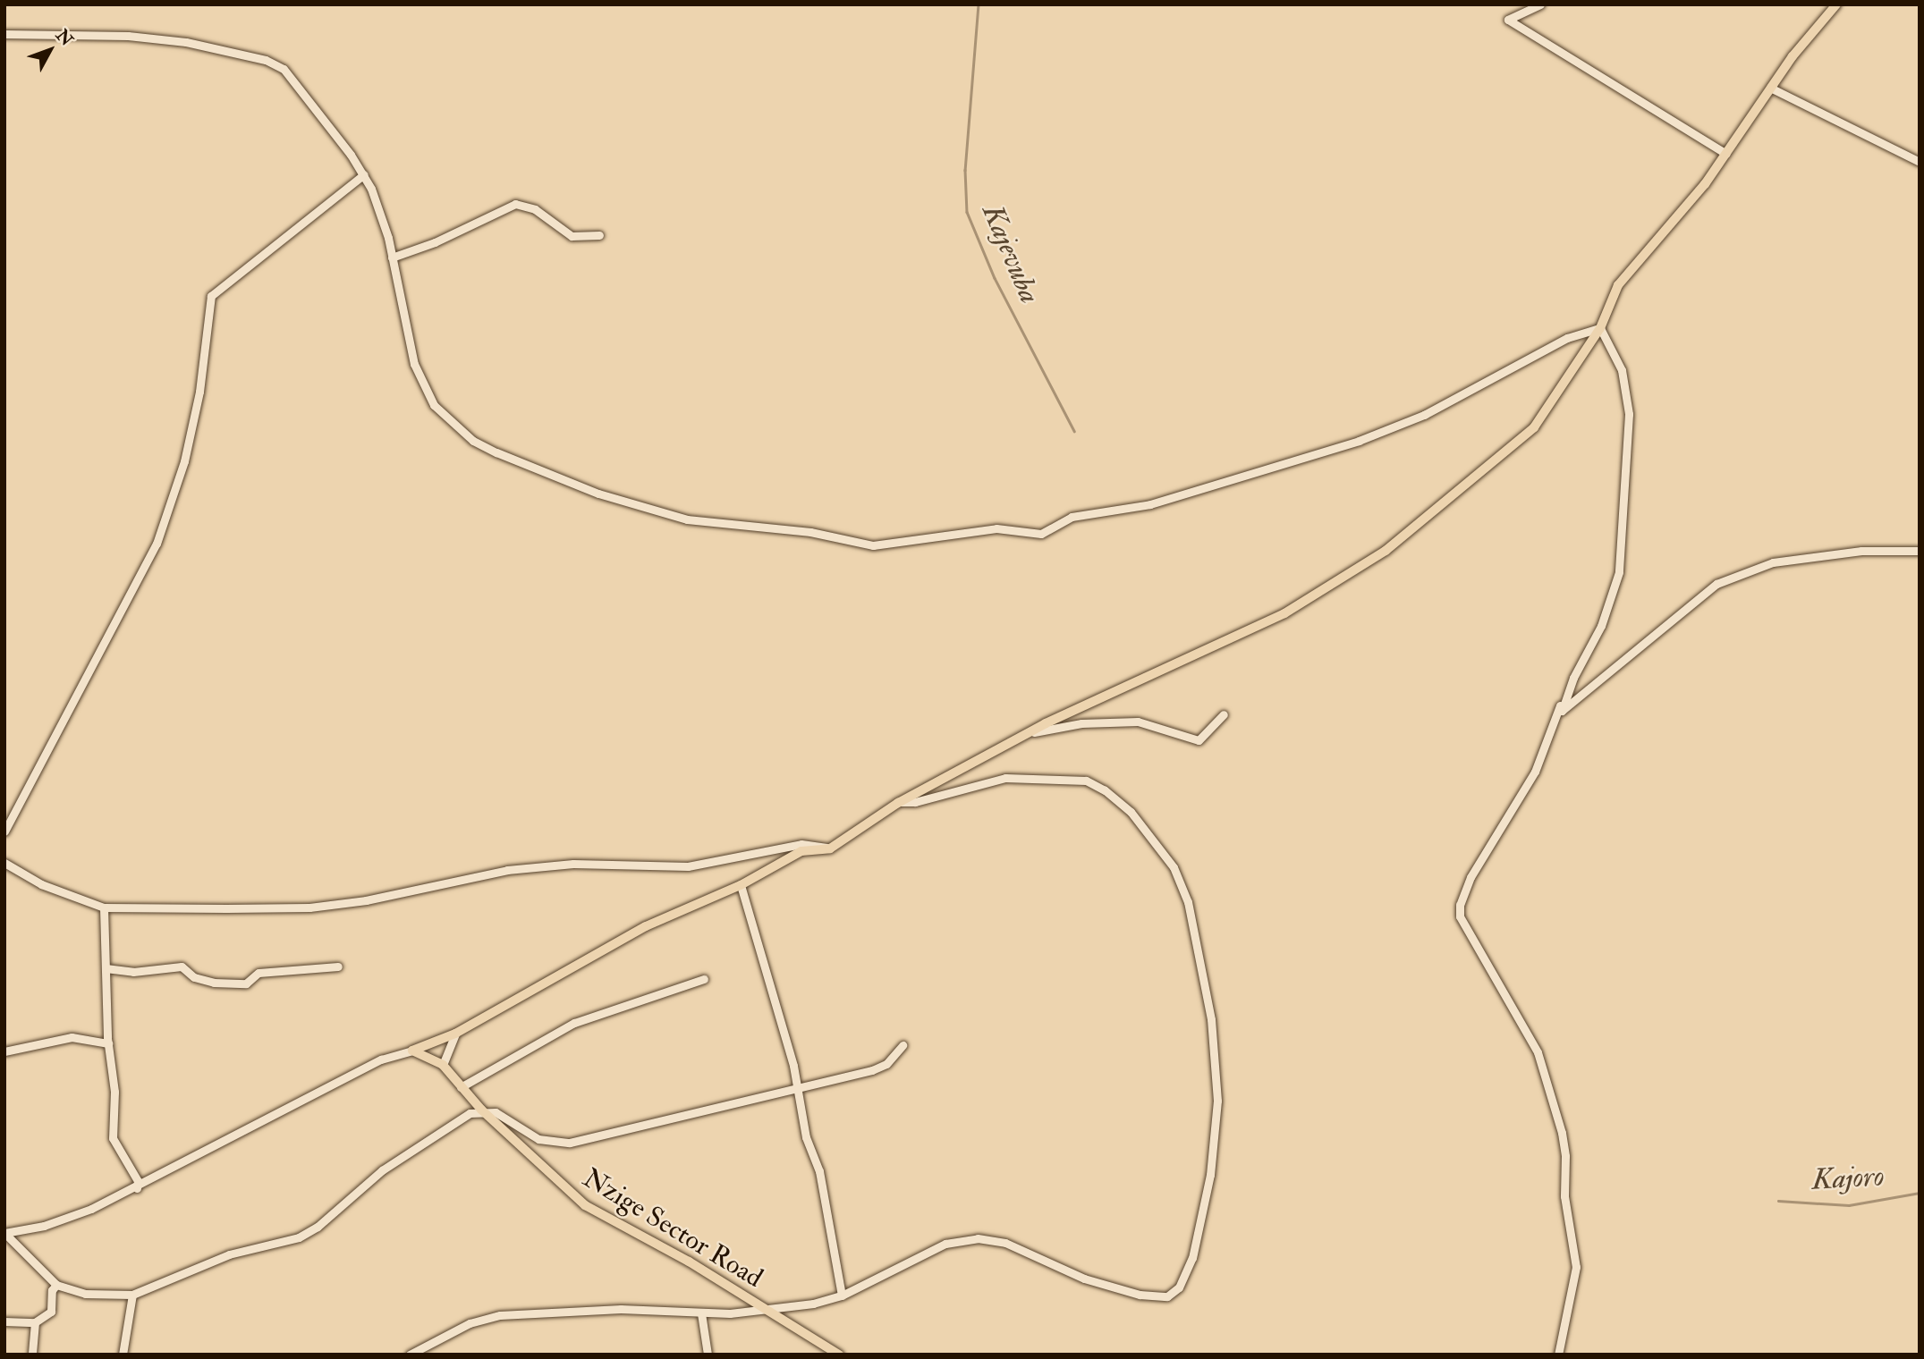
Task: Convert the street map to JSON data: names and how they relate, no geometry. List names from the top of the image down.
{
  "streets": {
    "main road": ["Nzige Sector Road"]
  },
  "water": ["Kajevuba", "Kajoro"],
  "north": "top right"
}
